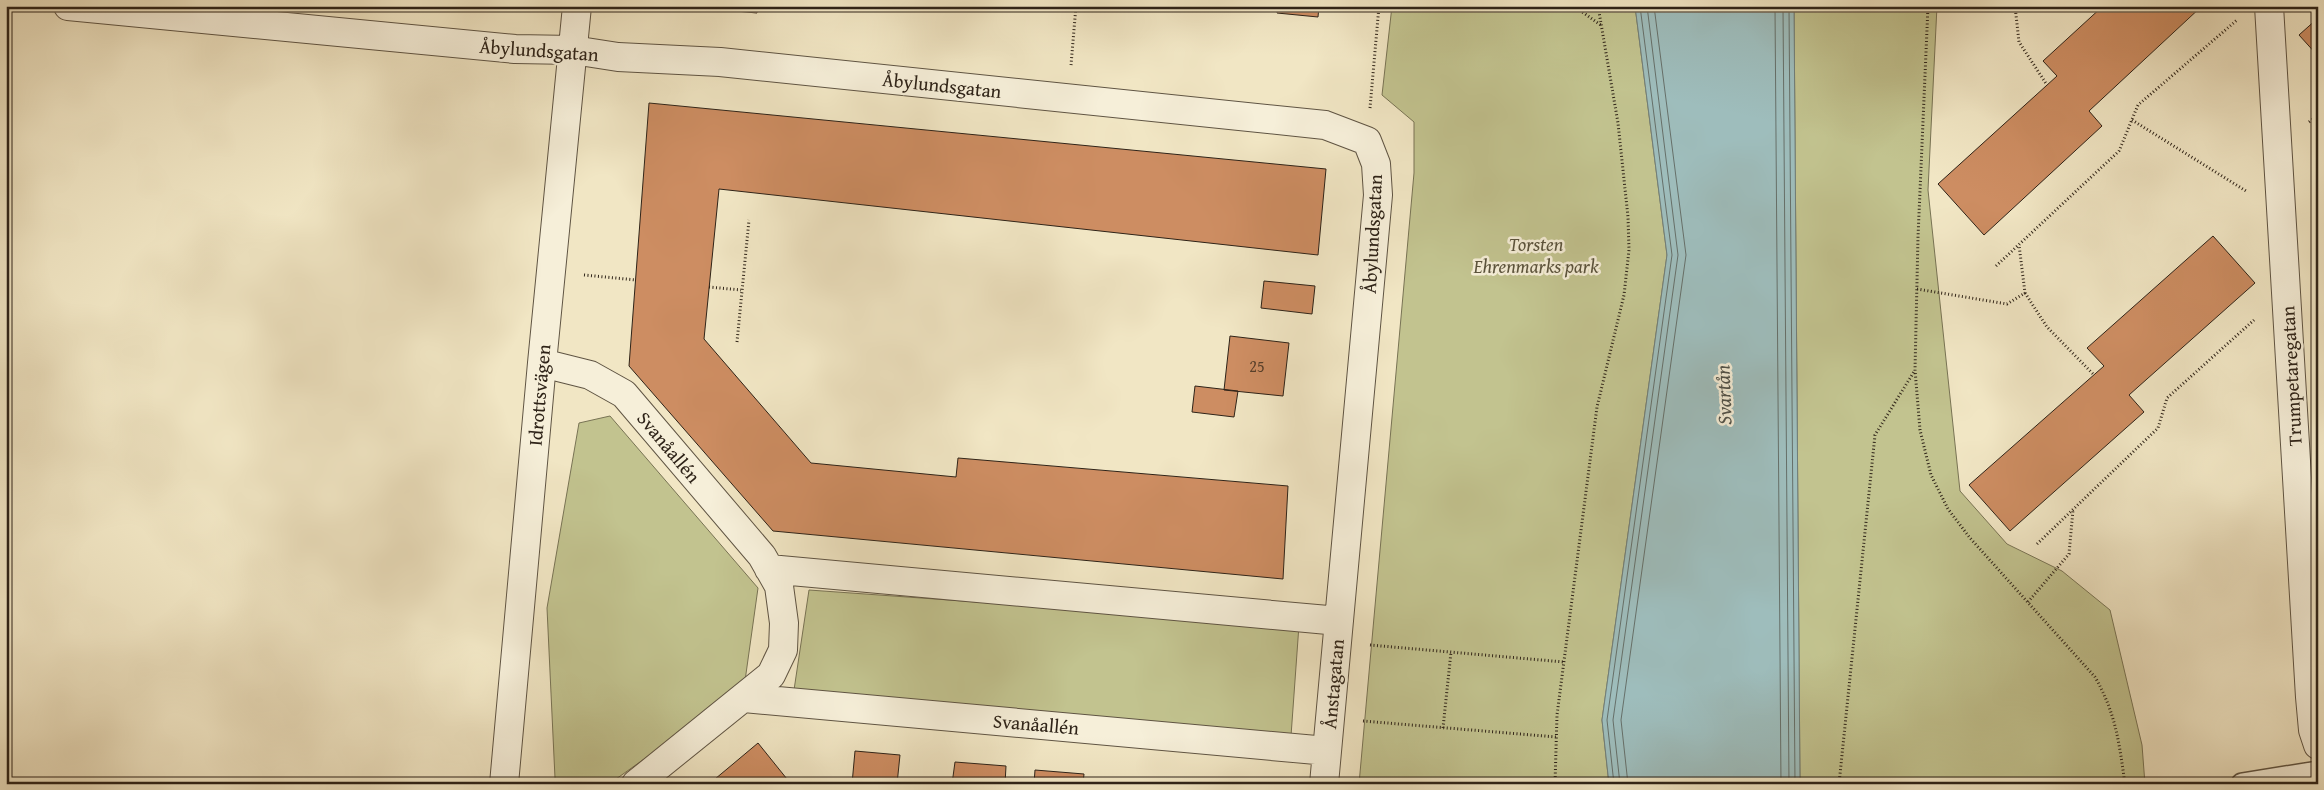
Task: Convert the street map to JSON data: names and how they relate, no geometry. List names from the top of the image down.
{
  "streets": {
    "street": [
      "Åbylundsgatan",
      "Trumpetaregatan",
      "Idrottsvägen",
      "Svanåallén",
      "Ånstagatan"
    ]
  },
  "crossings": [
    ["Åbylundsgatan", "Idrottsvägen"],
    ["Åbylundsgatan", "Ånstagatan"],
    ["Idrottsvägen", "Svanåallén"],
    ["Svanåallén", "Ånstagatan"]
  ],
  "water": ["Svartån"],
  "parks": ["Torsten Ehrenmarks park"],
  "house_numbers": ["25"]
}
